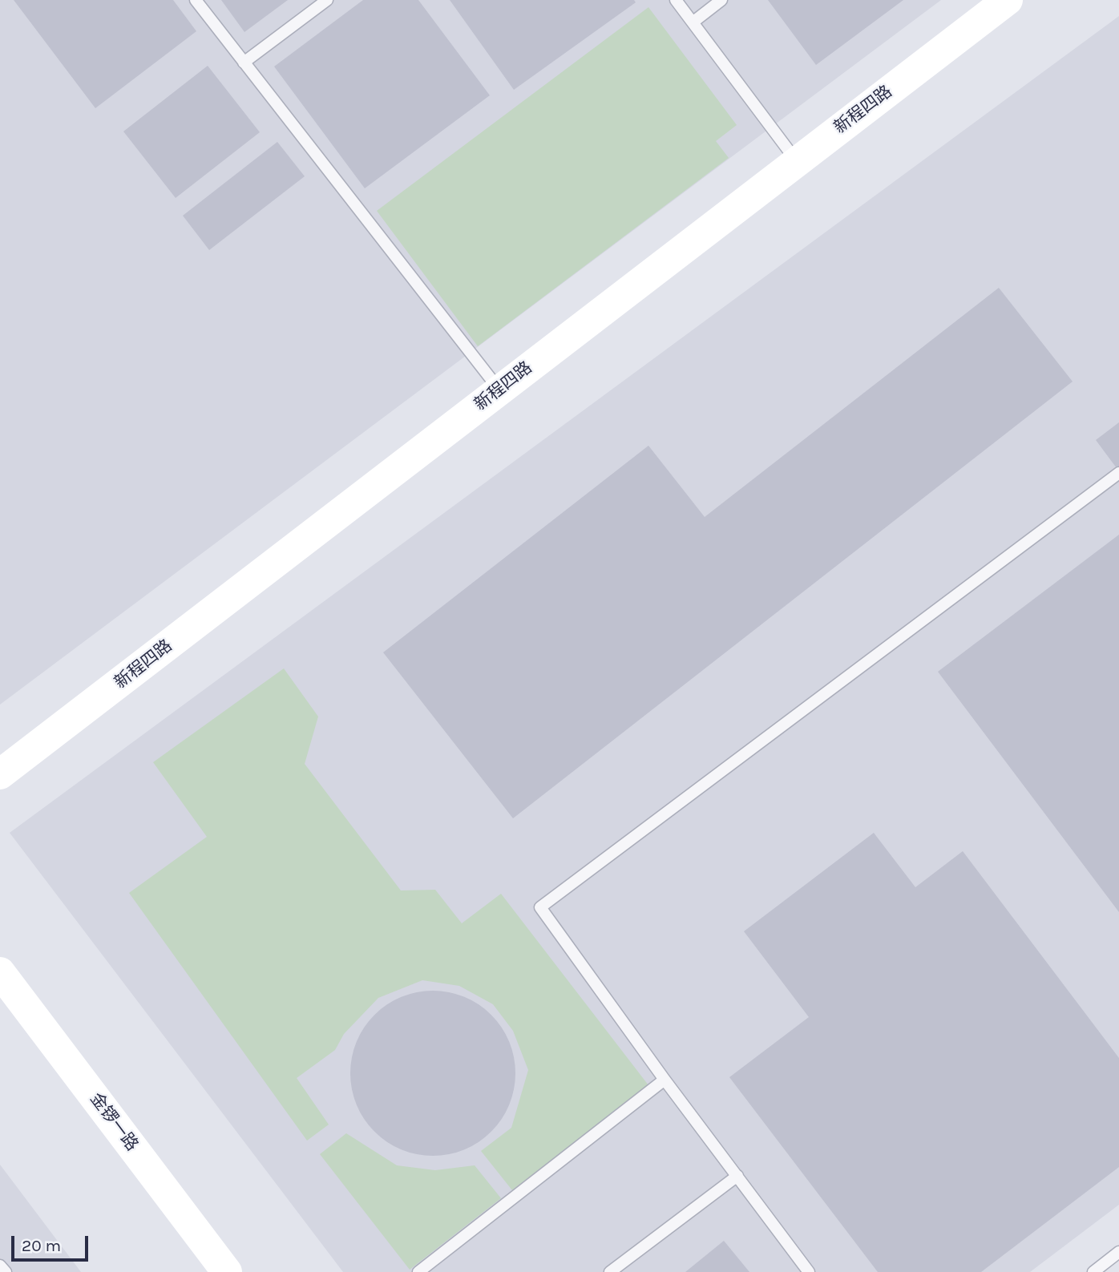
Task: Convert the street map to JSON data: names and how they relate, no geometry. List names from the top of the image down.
{
  "streets": {
    "street": ["新程四路", "金锣一路"]
  },
  "scale_bar": "20 m"
}
